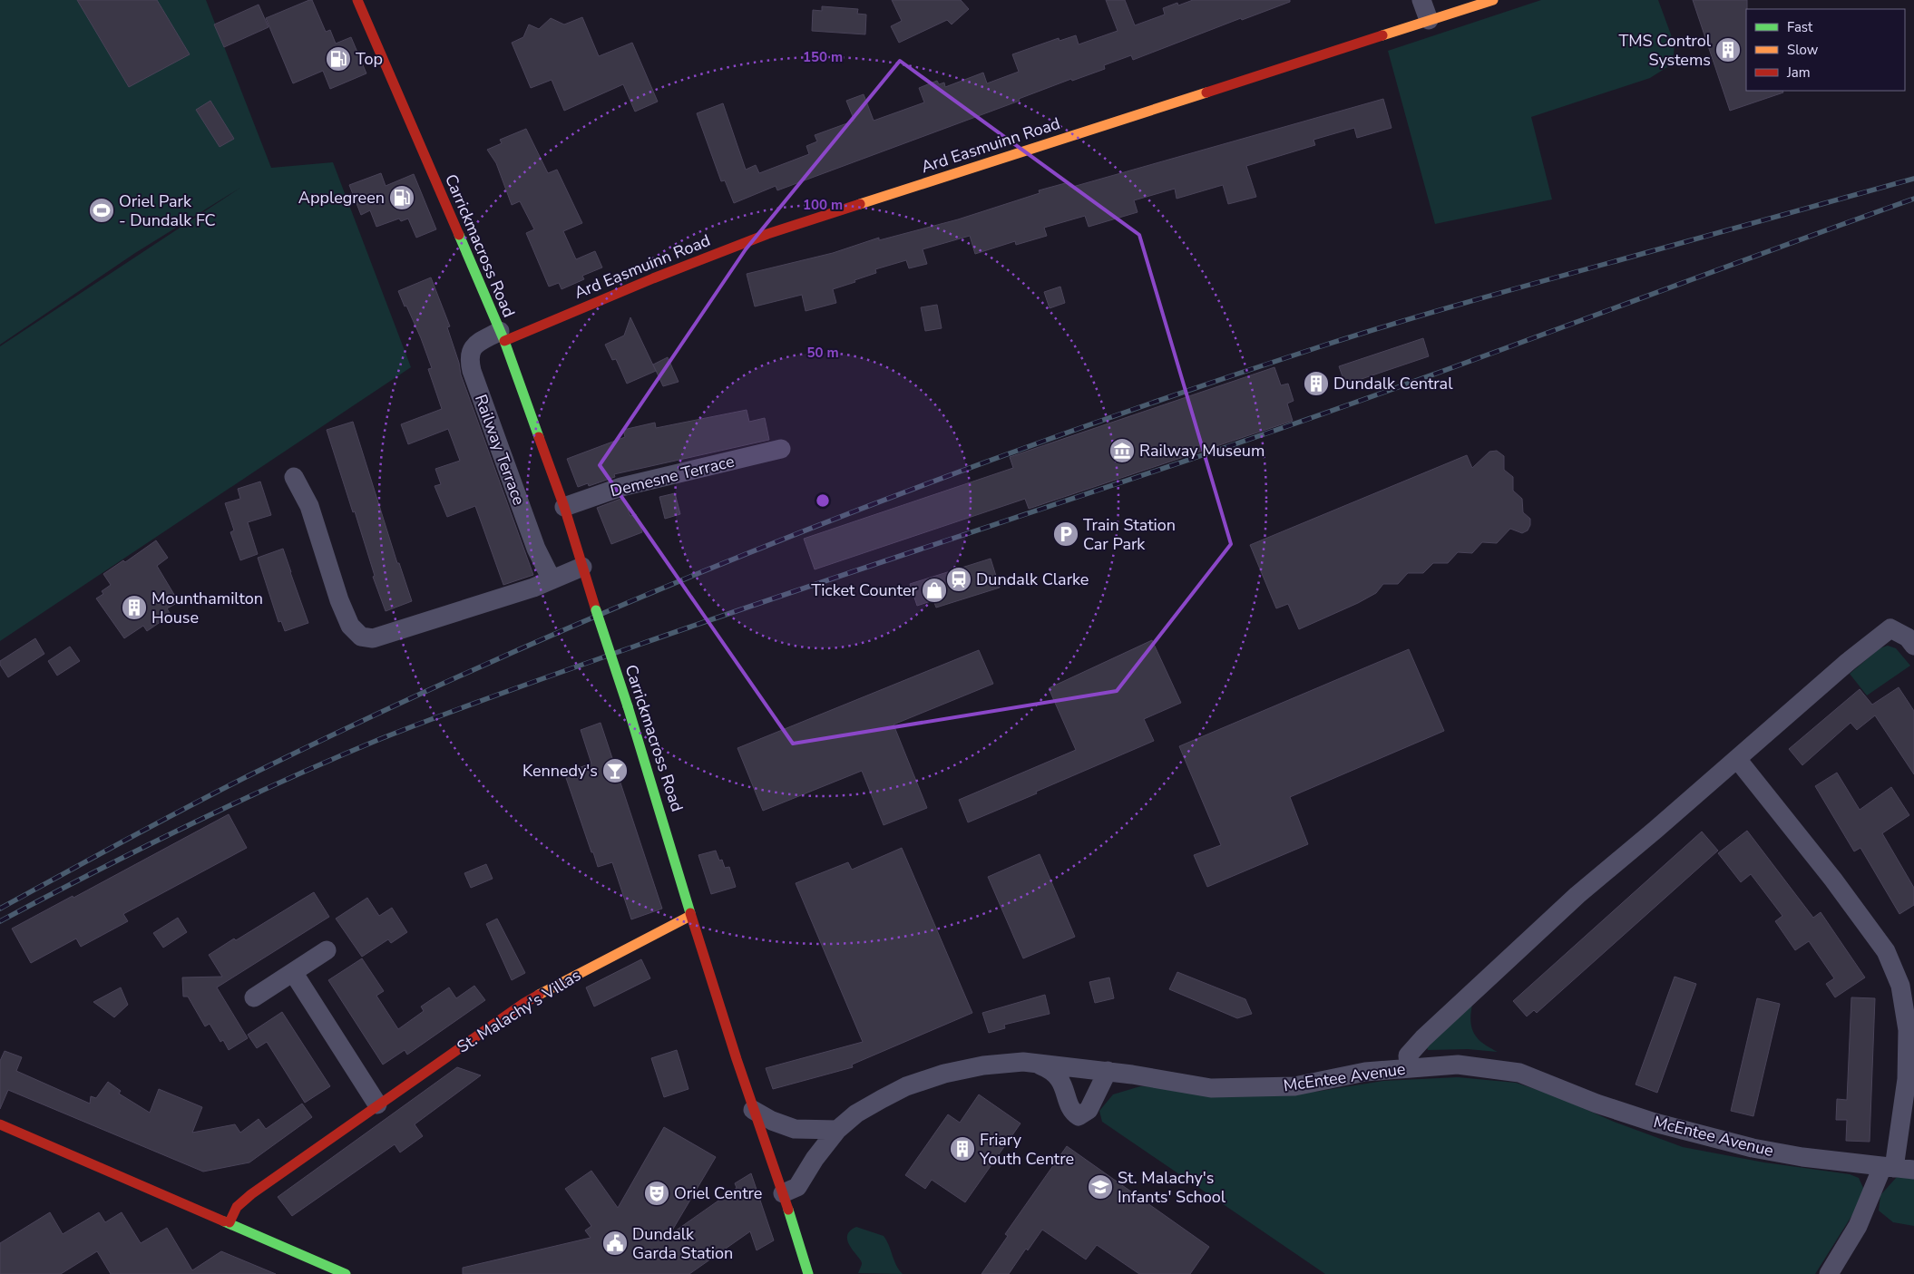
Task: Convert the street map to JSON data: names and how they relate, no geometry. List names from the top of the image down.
{
  "streets": {
    "main road": ["Ard Easmuinn Road", "Carrickmacross Road", "St. Malachy's Villas"],
    "street": ["Railway Terrace", "Demesne Terrace", "McEntee Avenue"]
  },
  "crossings": [
    ["Ard Easmuinn Road", "Carrickmacross Road"],
    ["Ard Easmuinn Road", "Railway Terrace"],
    ["Carrickmacross Road", "Railway Terrace"],
    ["Carrickmacross Road", "Demesne Terrace"],
    ["Carrickmacross Road", "St. Malachy's Villas"],
    ["Carrickmacross Road", "McEntee Avenue"]
  ],
  "places": {
    "building": [
      "TMS Control Systems",
      "Dundalk Central",
      "Mounthamilton House",
      "Friary Youth Centre"
    ],
    "fuel station": ["Top", "Applegreen"],
    "sports": ["Oriel Park - Dundalk FC"],
    "museum": ["Railway Museum"],
    "parking": ["Train Station Car Park"],
    "station": ["Dundalk Clarke"],
    "shop": ["Ticket Counter"],
    "bar": ["Kennedy's"],
    "school or university": ["St. Malachy's Infants' School"],
    "theatre": ["Oriel Centre"],
    "public building": ["Dundalk Garda Station"]
  },
  "legend": ["Fast", "Slow", "Jam"],
  "rings": ["150 m", "100 m", "50 m"]
}
